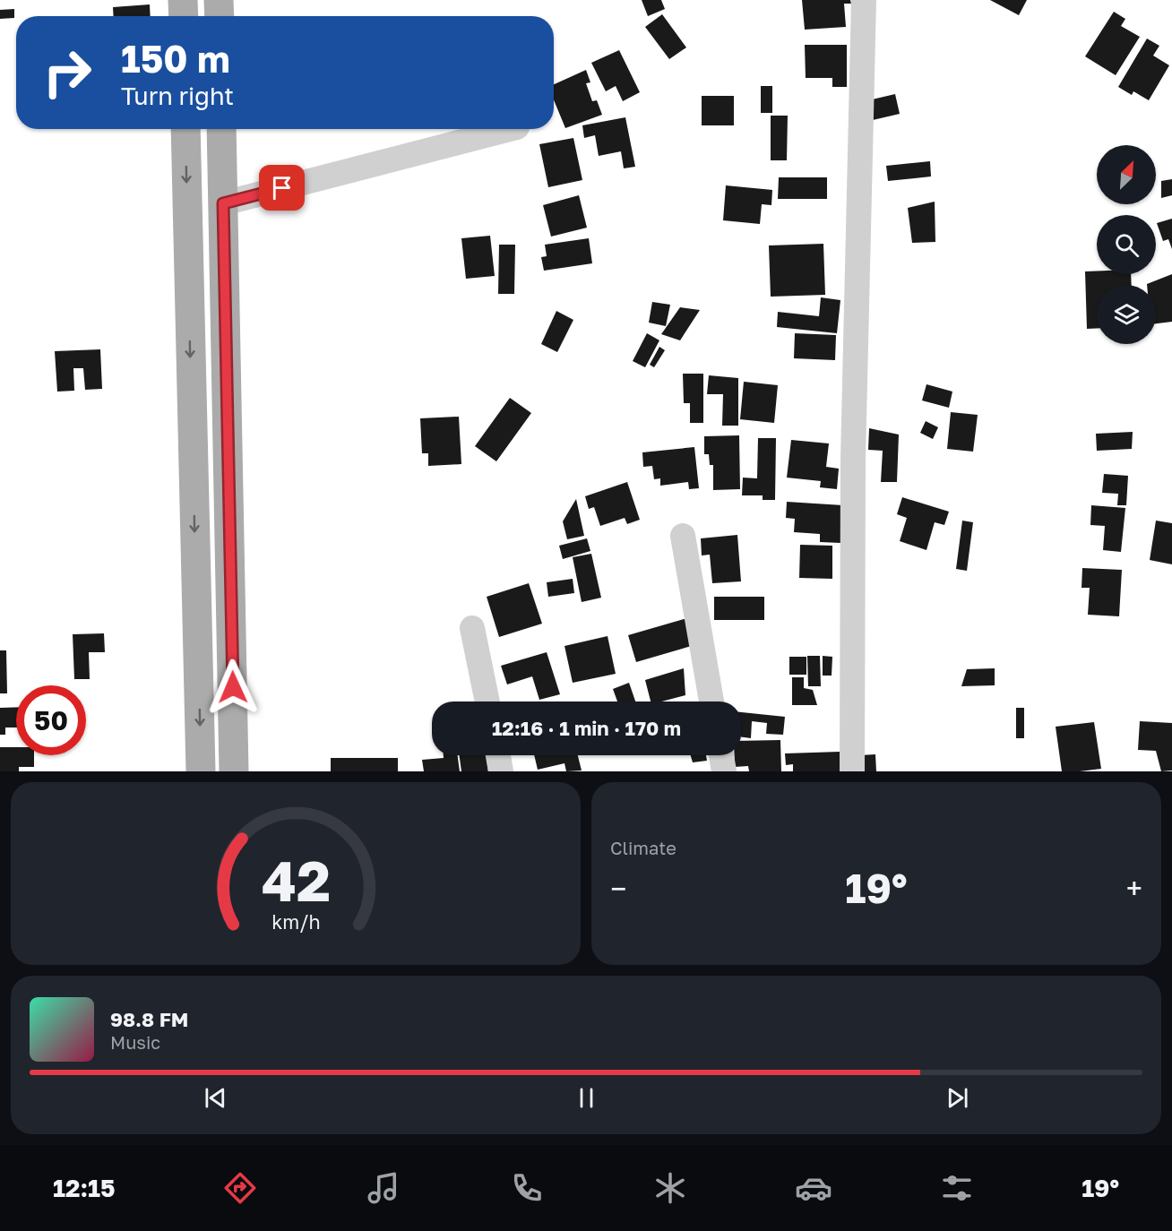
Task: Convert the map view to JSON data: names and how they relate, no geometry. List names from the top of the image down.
{
  "north": "top right",
  "page": {
    "turn": ["150 m", "Turn right"],
    "limit": "50",
    "trip": "12:16 · 1 min · 170 m",
    "tile": "Climate",
    "heat": ["−", "19°", "+"],
    "song": ["98.8 FM", "Music"],
    "tabs": ["12:15", "19°"],
    "gauge": ["42", "km/h"]
  }
}
